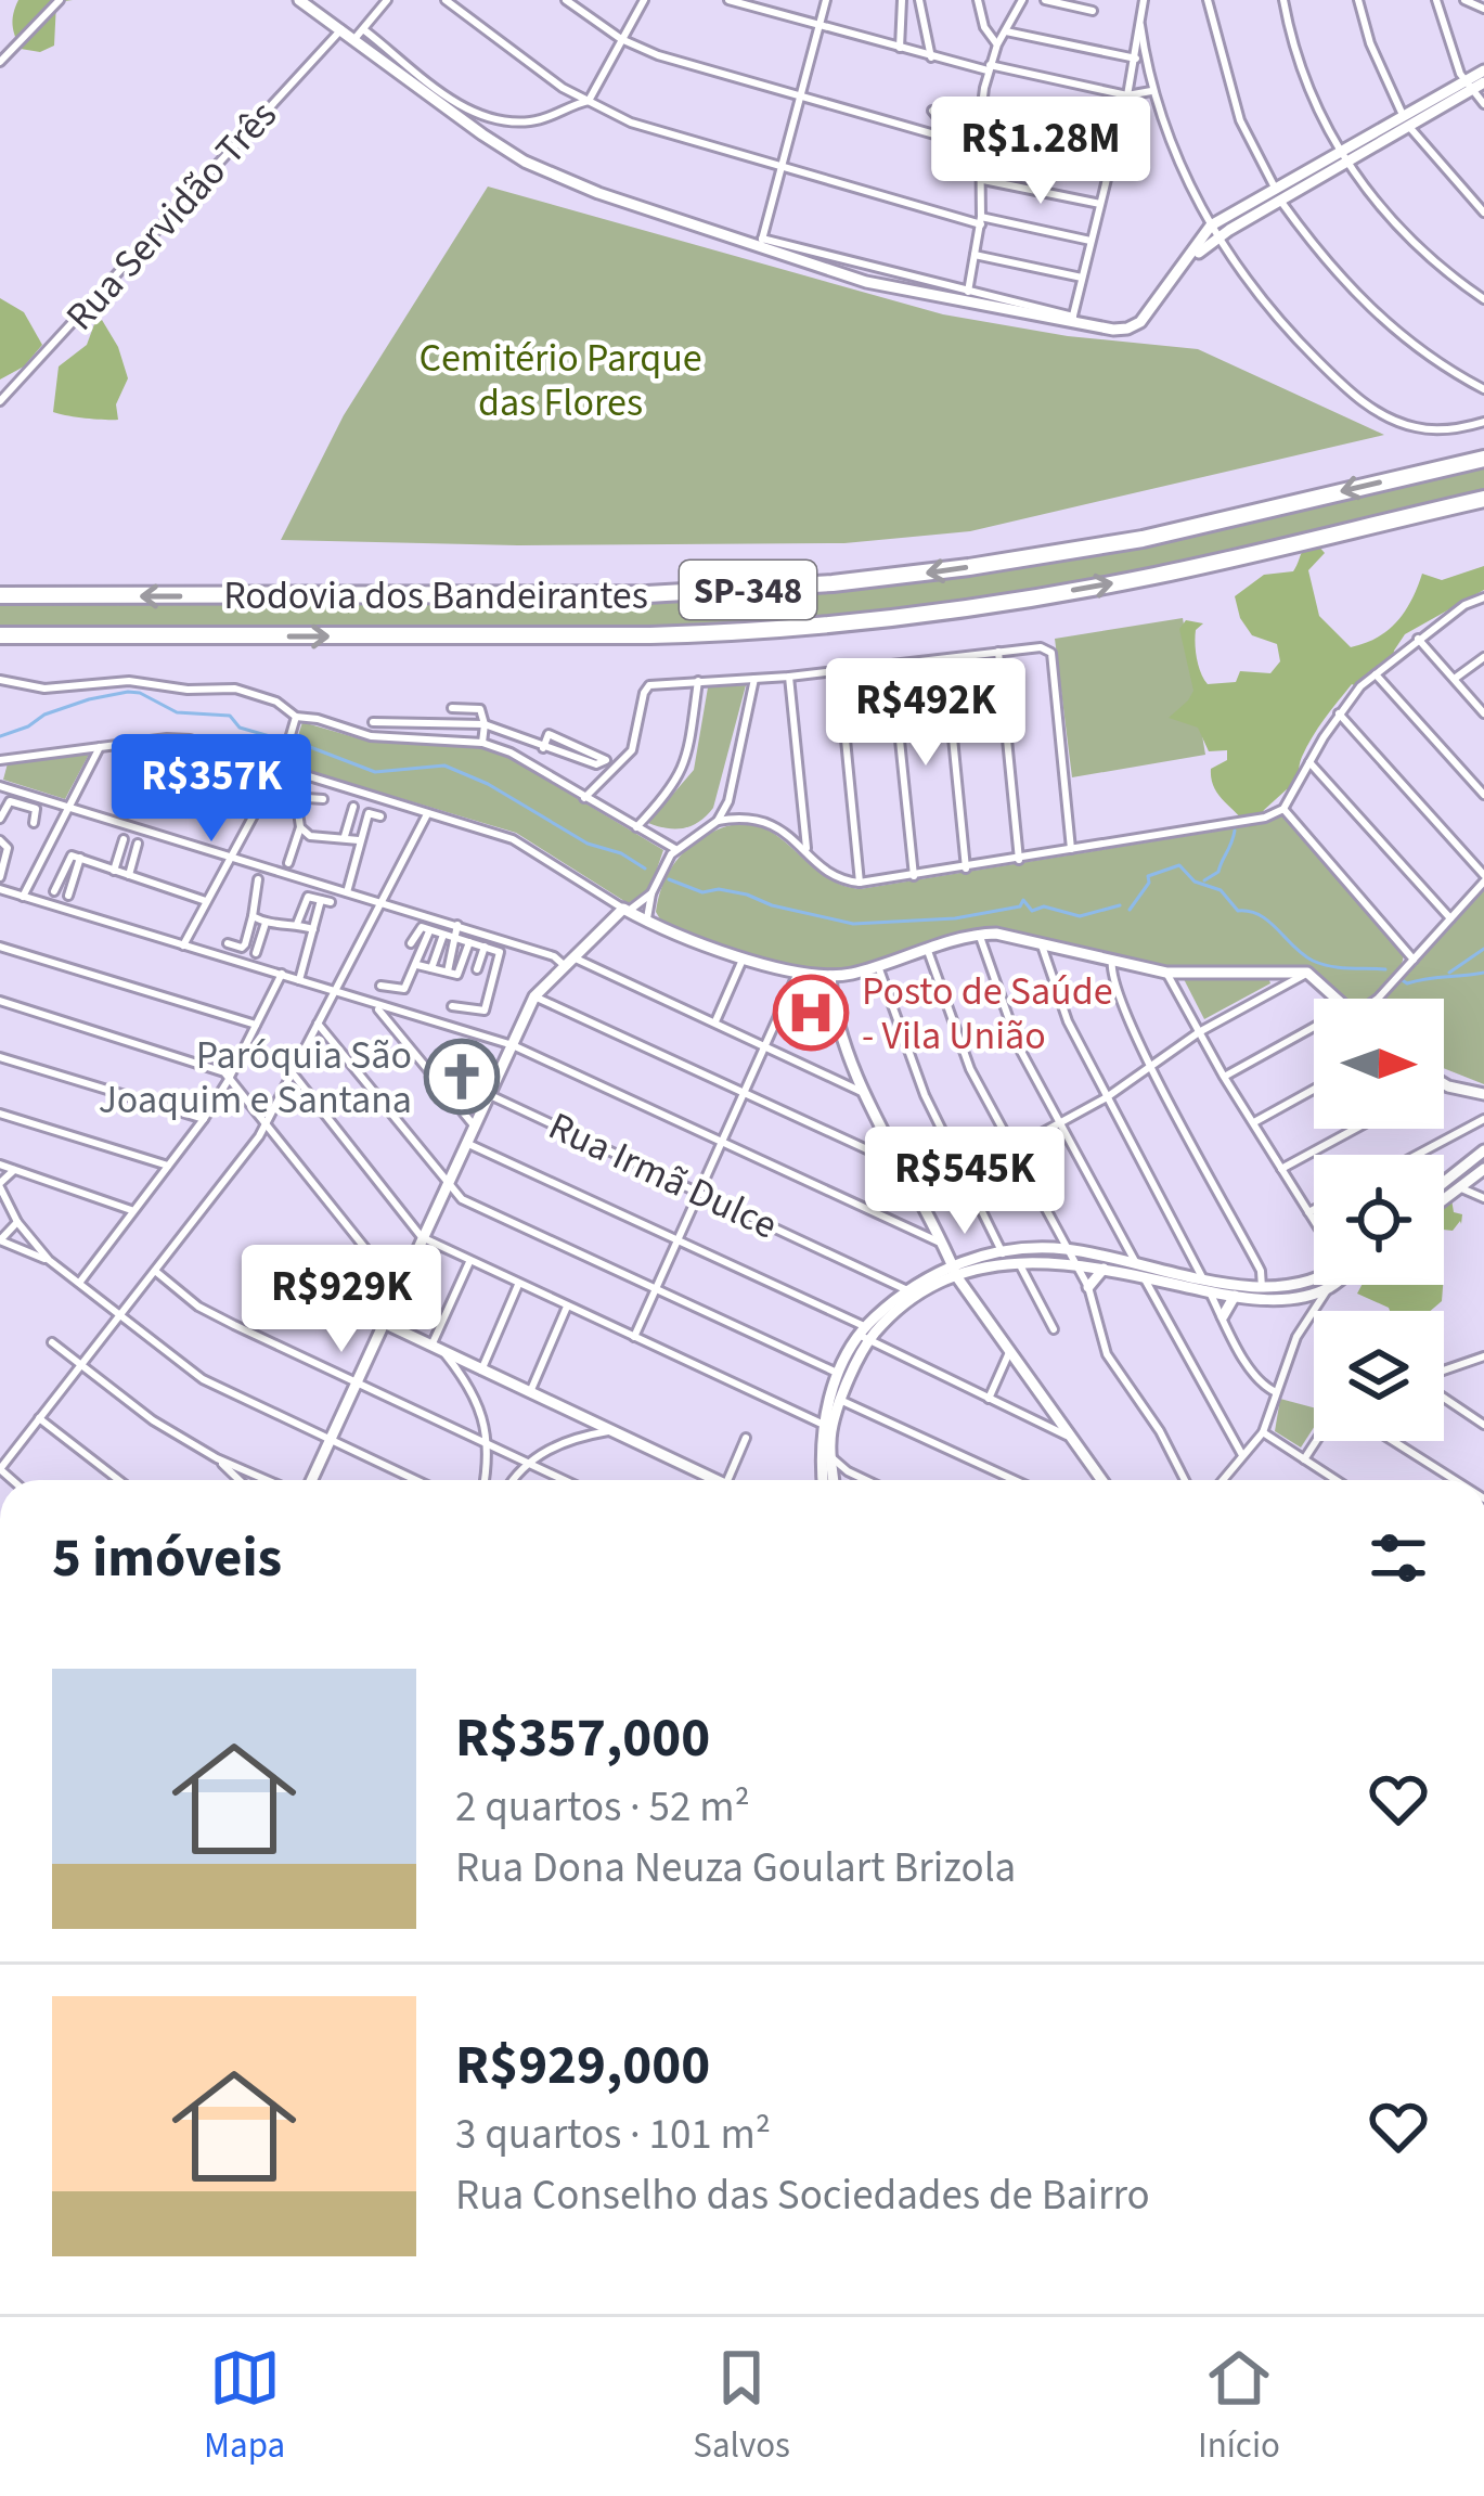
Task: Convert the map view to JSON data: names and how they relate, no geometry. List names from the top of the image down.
{
  "streets": {
    "highway": ["SP-348", "Rodovia dos Bandeirantes"],
    "street": ["Rua Servidão Três", "Rua Irmã Dulce"]
  },
  "parks": ["Cemitério Parque das Flores"],
  "places": {
    "hospital": ["Posto de Saúde - Vila União"],
    "church": ["Paróquia São Joaquim e Santana"]
  },
  "north": "right",
  "page": {
    "price": [
      "R$1.28M",
      "R$492K",
      "R$357K",
      "R$545K",
      "R$929K"
    ],
    "heading": "5 imóveis",
    "list": [
      {
        "name": "R$357,000",
        "note": "2 quartos · 52 m² · Rua Dona Neuza Goulart Brizola"
      },
      {
        "name": "R$929,000",
        "note": "3 quartos · 101 m² · Rua Conselho das Sociedades de Bairro"
      }
    ],
    "tabs": ["Mapa", "Salvos", "Início"]
  }
}
